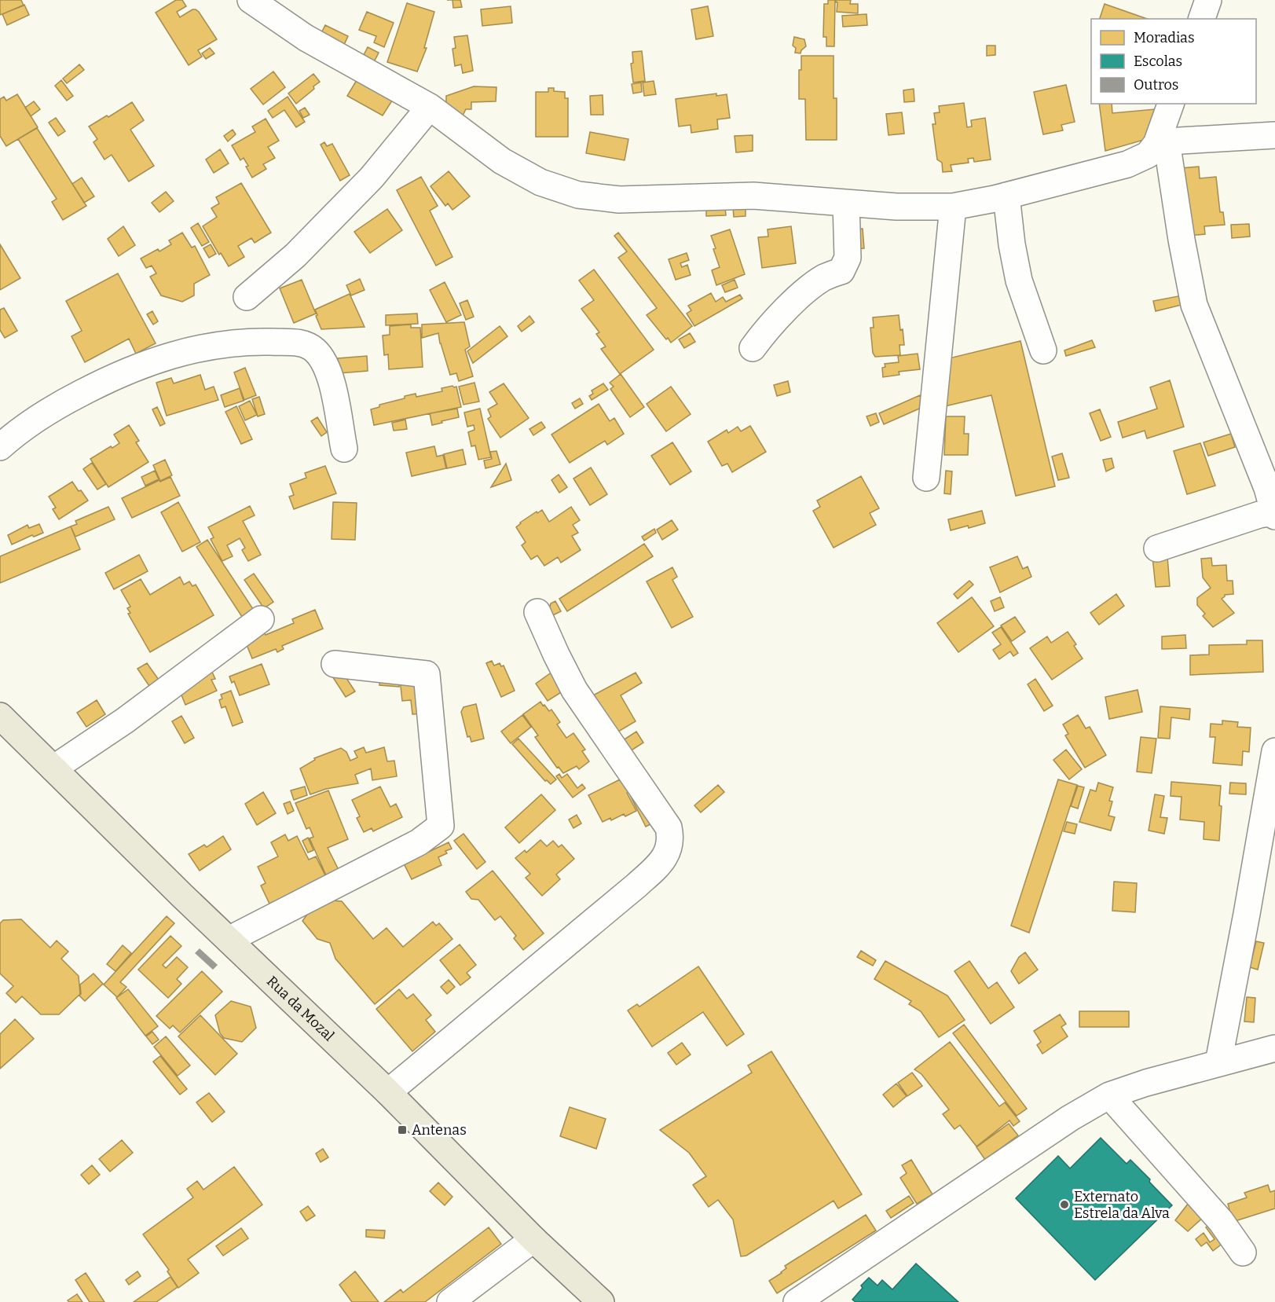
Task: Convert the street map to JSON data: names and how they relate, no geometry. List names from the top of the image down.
{
  "streets": {
    "main road": ["Rua da Mozal"]
  },
  "places": {
    "transit": ["Antenas"],
    "other": ["Externato Estrela da Alva"]
  },
  "legend": ["Moradias", "Escolas", "Outros"]
}
